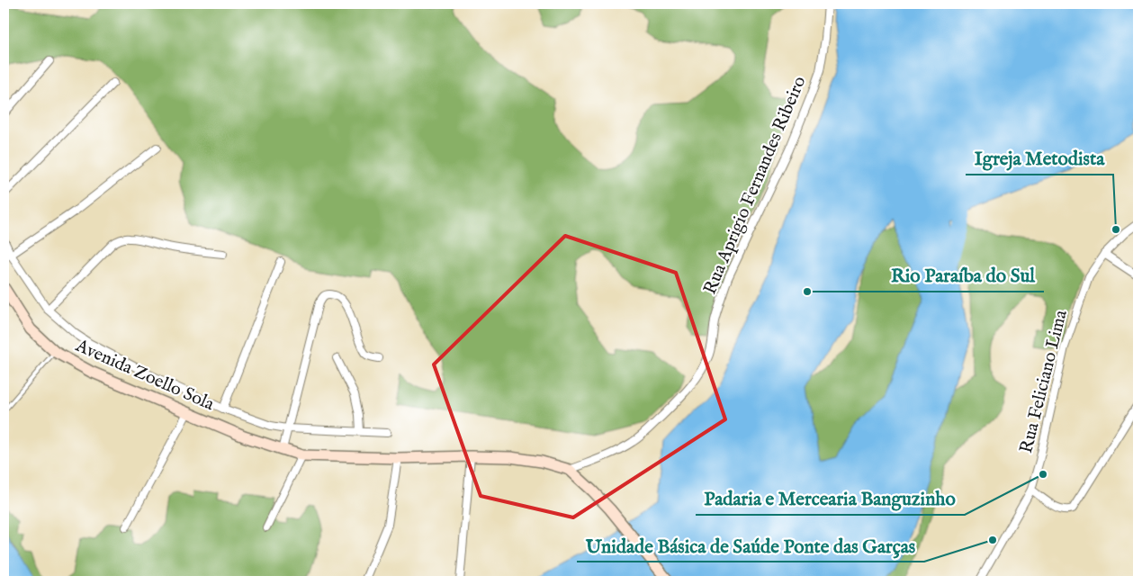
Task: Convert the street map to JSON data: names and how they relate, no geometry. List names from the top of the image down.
{
  "streets": {
    "main road": ["Avenida Zoello Sola"],
    "street": ["Rua Aprigio Fernandes Ribeiro", "Rua Feliciano Lima"]
  },
  "crossings": [
    ["Rua Aprigio Fernandes Ribeiro", "Avenida Zoello Sola"]
  ],
  "places": [
    "Igreja Metodista",
    "Rio Paraíba do Sul",
    "Padaria e Mercearia Banguzinho",
    "Unidade Básica de Saúde Ponte das Garças"
  ]
}
